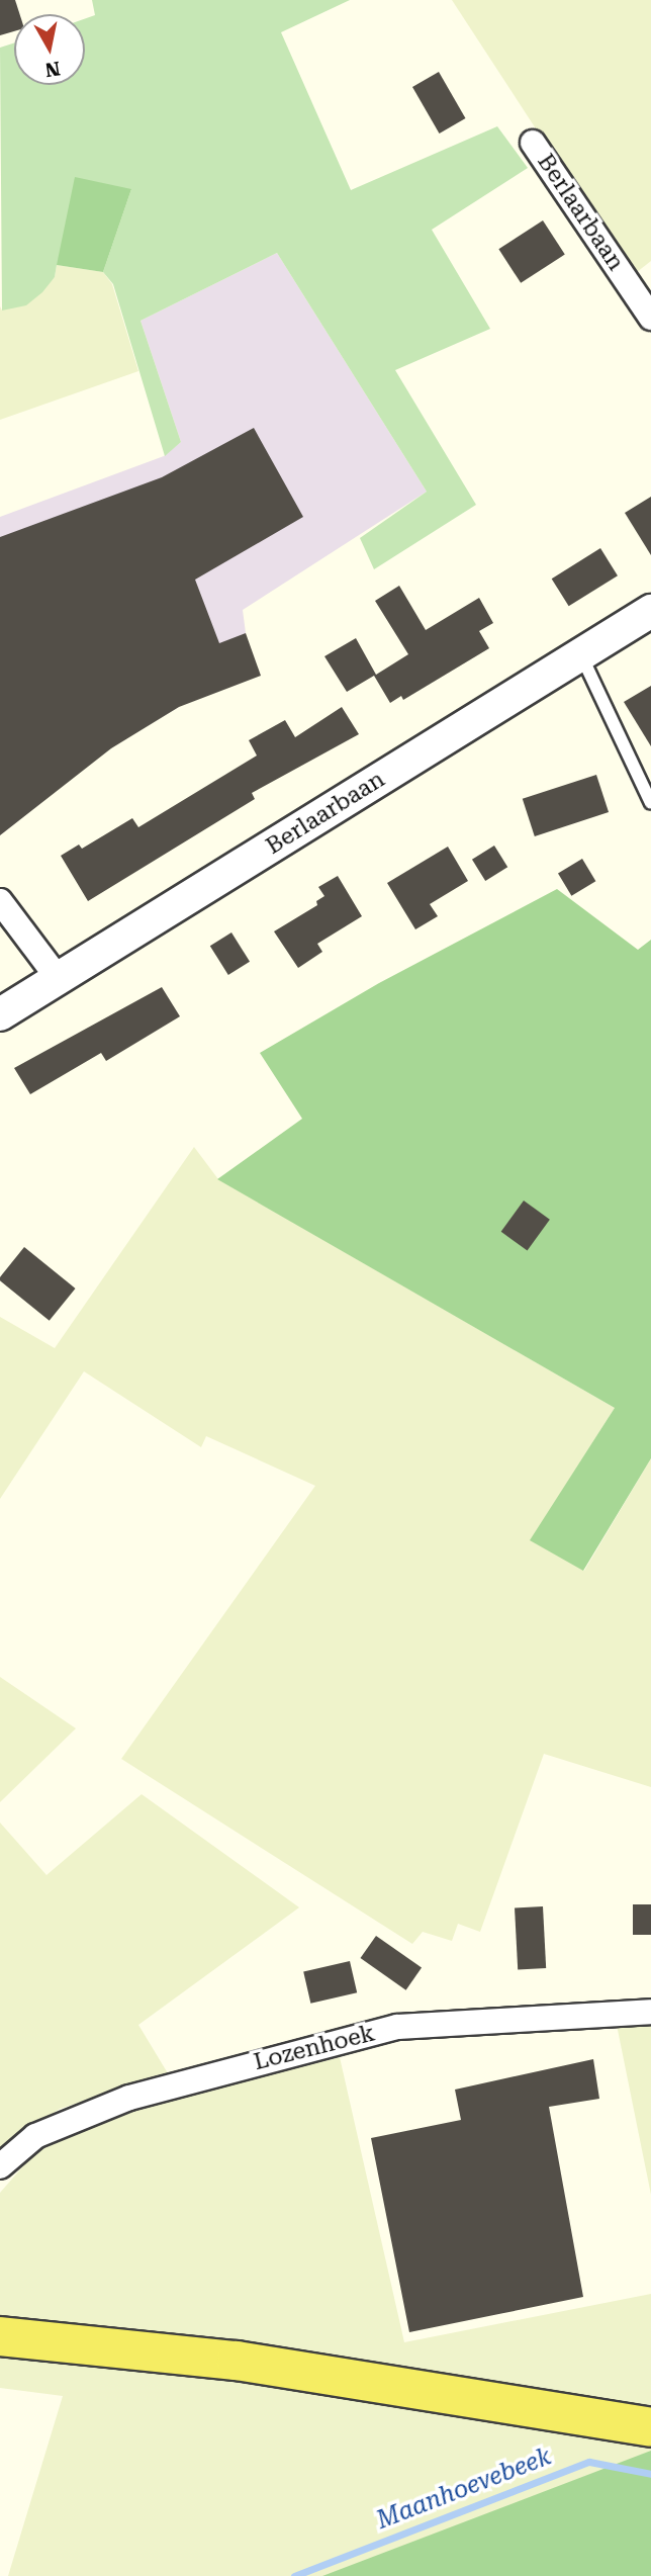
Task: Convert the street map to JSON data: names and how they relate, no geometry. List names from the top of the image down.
{
  "streets": {
    "street": ["Berlaarbaan", "Lozenhoek"]
  },
  "water": ["Maanhoevebeek"],
  "north": "bottom"
}
